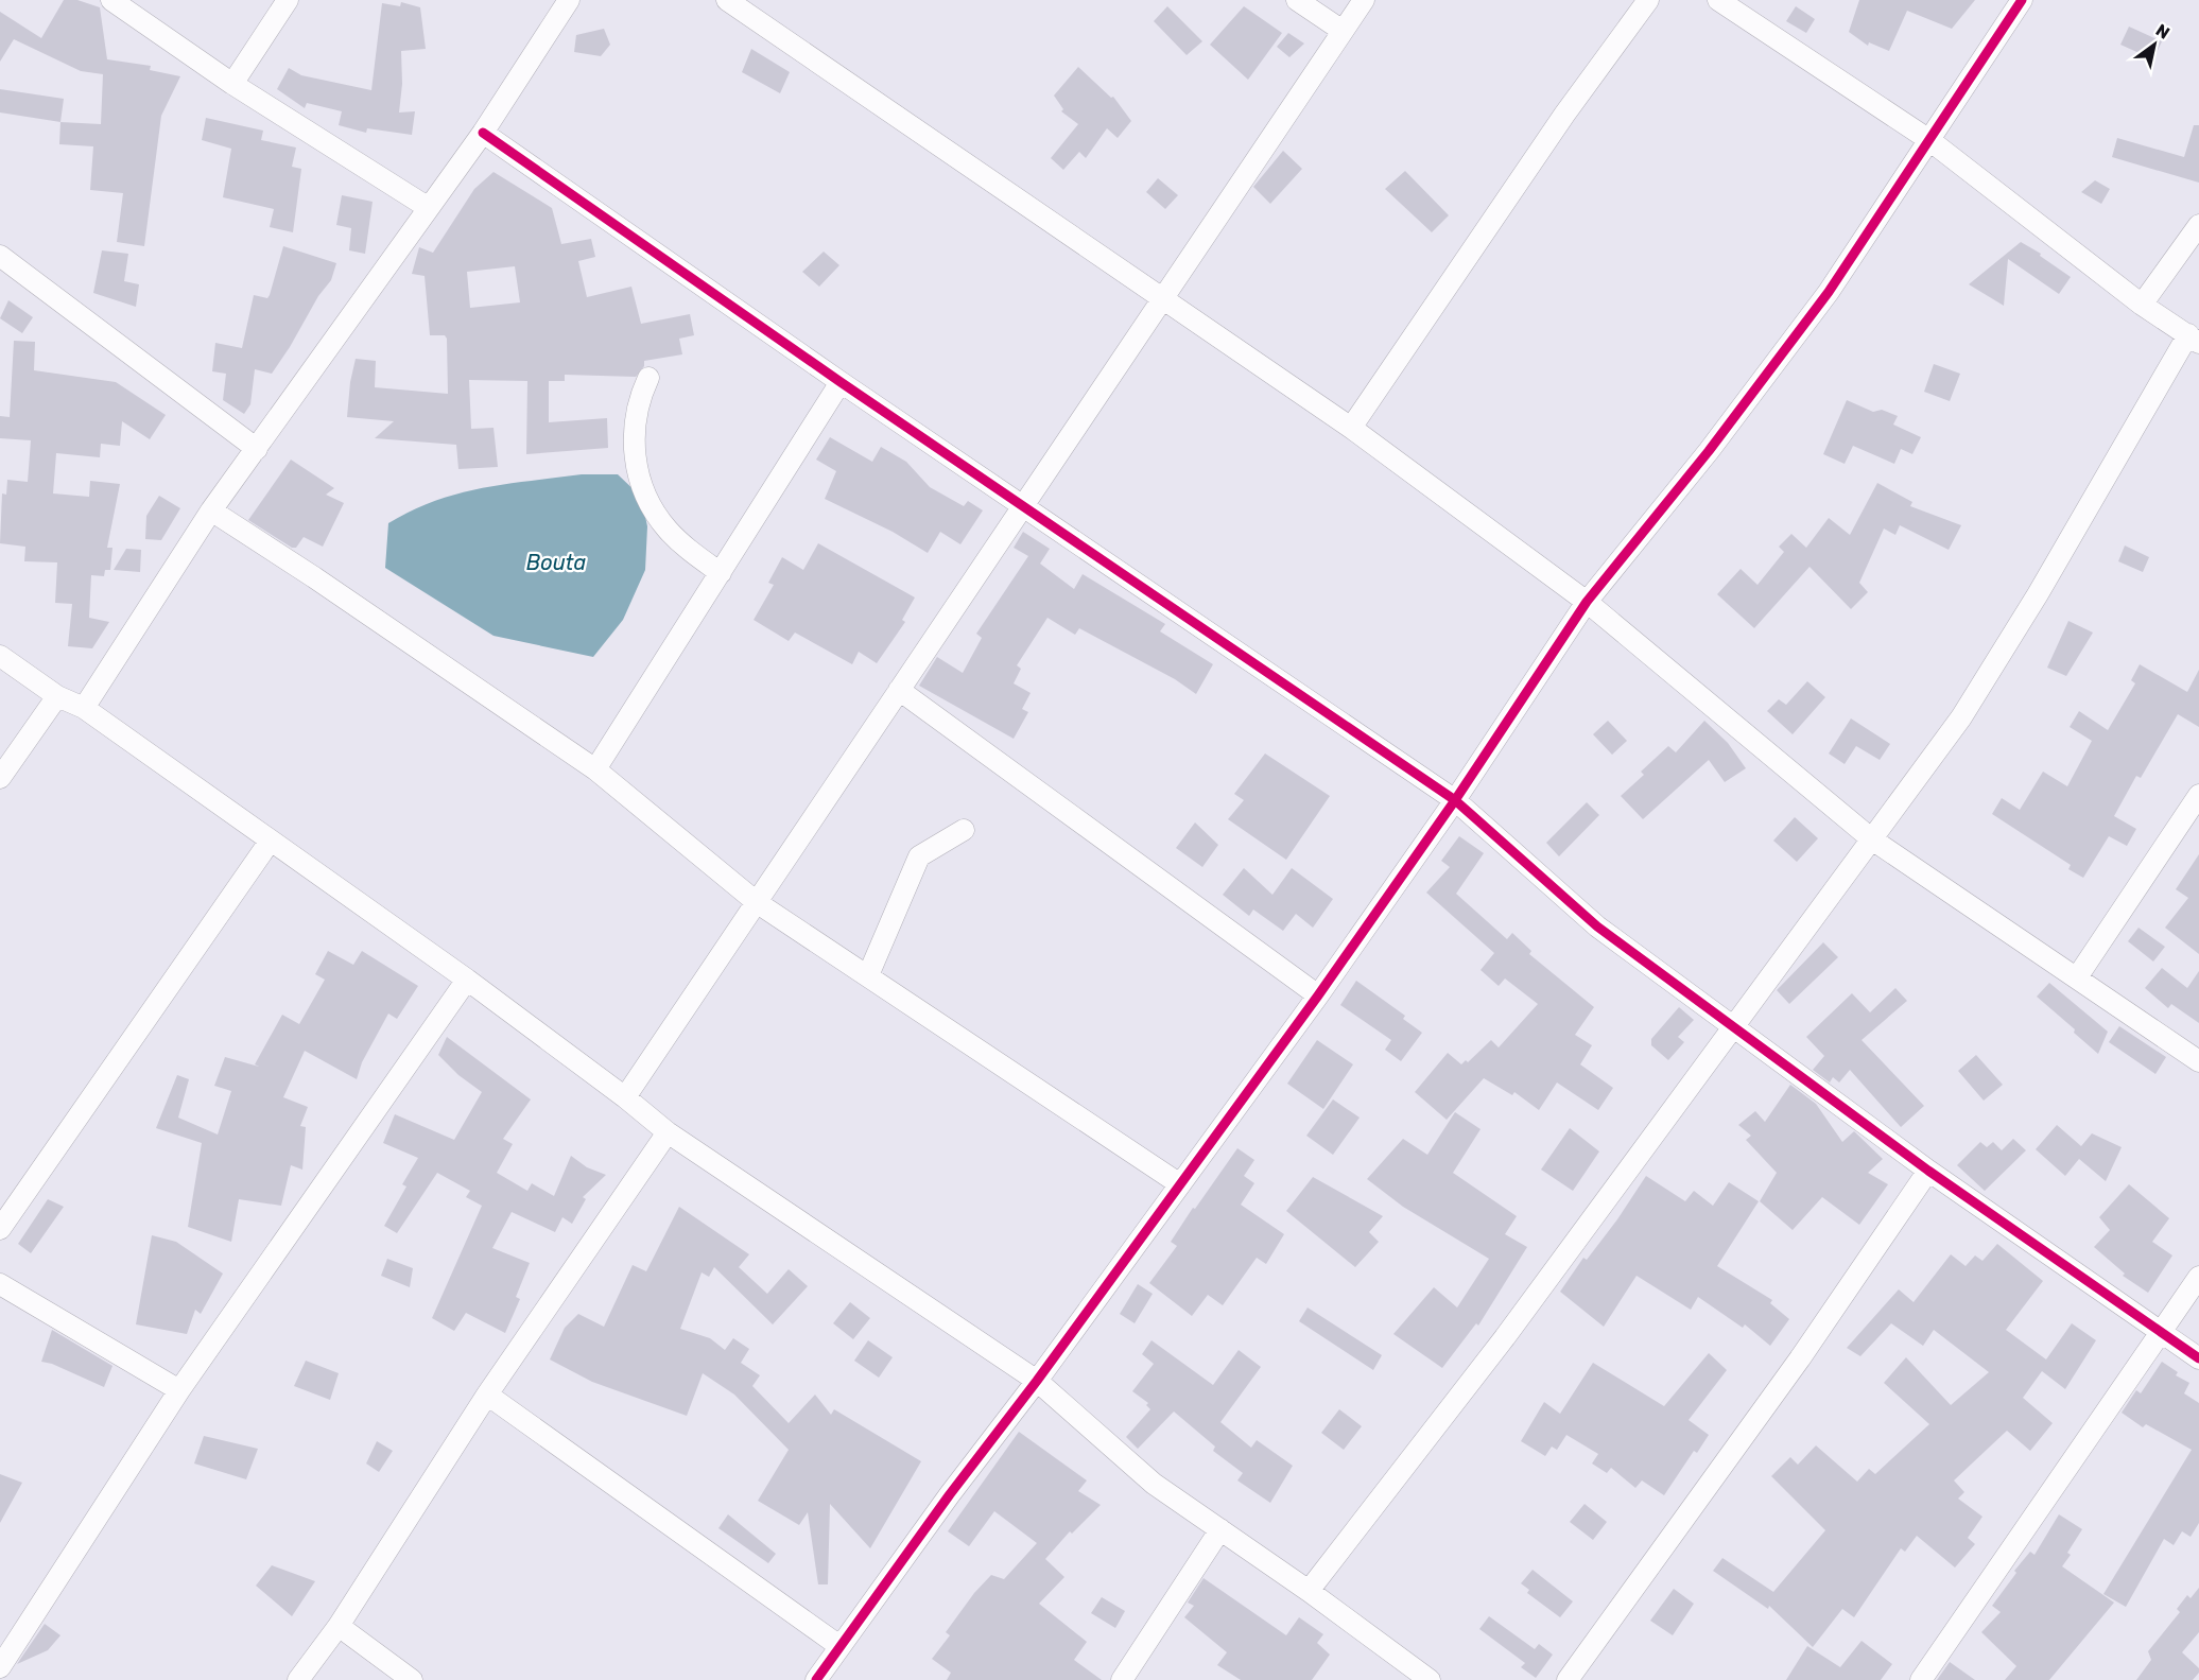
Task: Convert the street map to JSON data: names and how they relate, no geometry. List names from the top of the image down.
{
  "water": ["Bouta"],
  "north": "top right"
}
